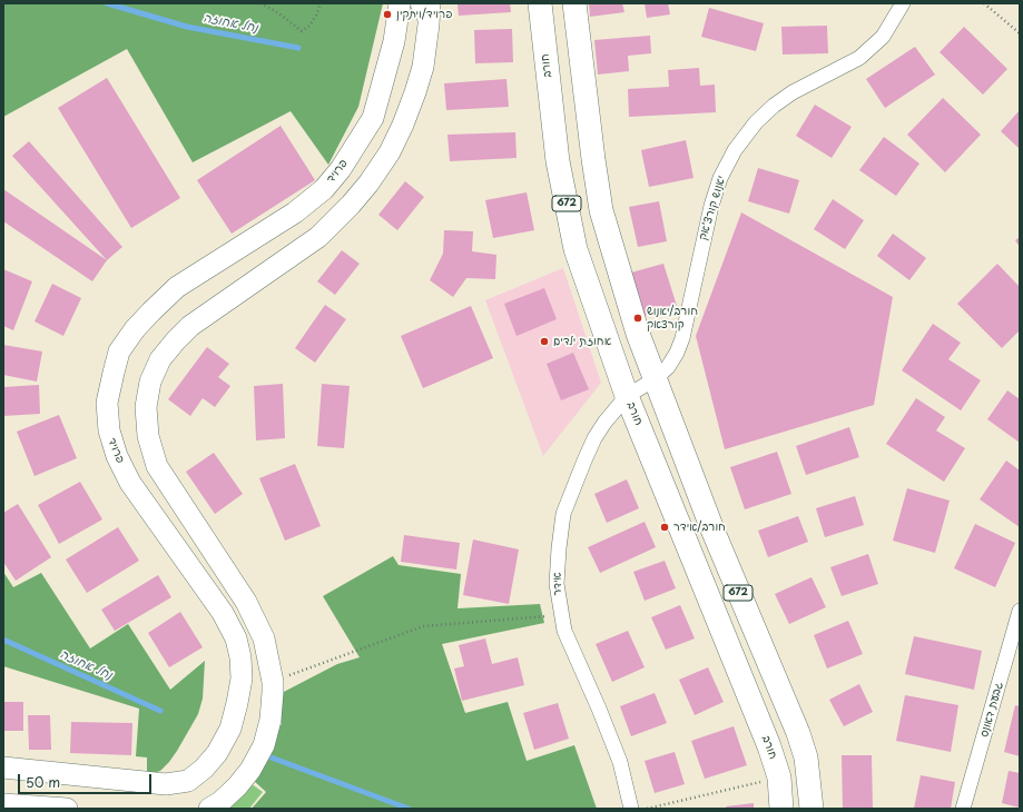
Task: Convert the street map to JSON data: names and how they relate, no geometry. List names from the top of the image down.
{
  "streets": {
    "main road": ["חורב", "פרויד", "672"],
    "street": ["יאנוש קורצ'אק", "אידר", "גבעת דאונס"]
  },
  "crossings": [
    ["חורב", "אידר"],
    ["672", "יאנוש קורצ'אק"],
    ["672", "אידר"],
    ["יאנוש קורצ'אק", "אידר"]
  ],
  "water": ["נחל אחוזה"],
  "places": [
    "פרויד/ויתקין",
    "חורב/יאנוש קורצאק",
    "אחוזת ילדים",
    "חורב/אידר"
  ],
  "scale_bar": "50 m"
}
